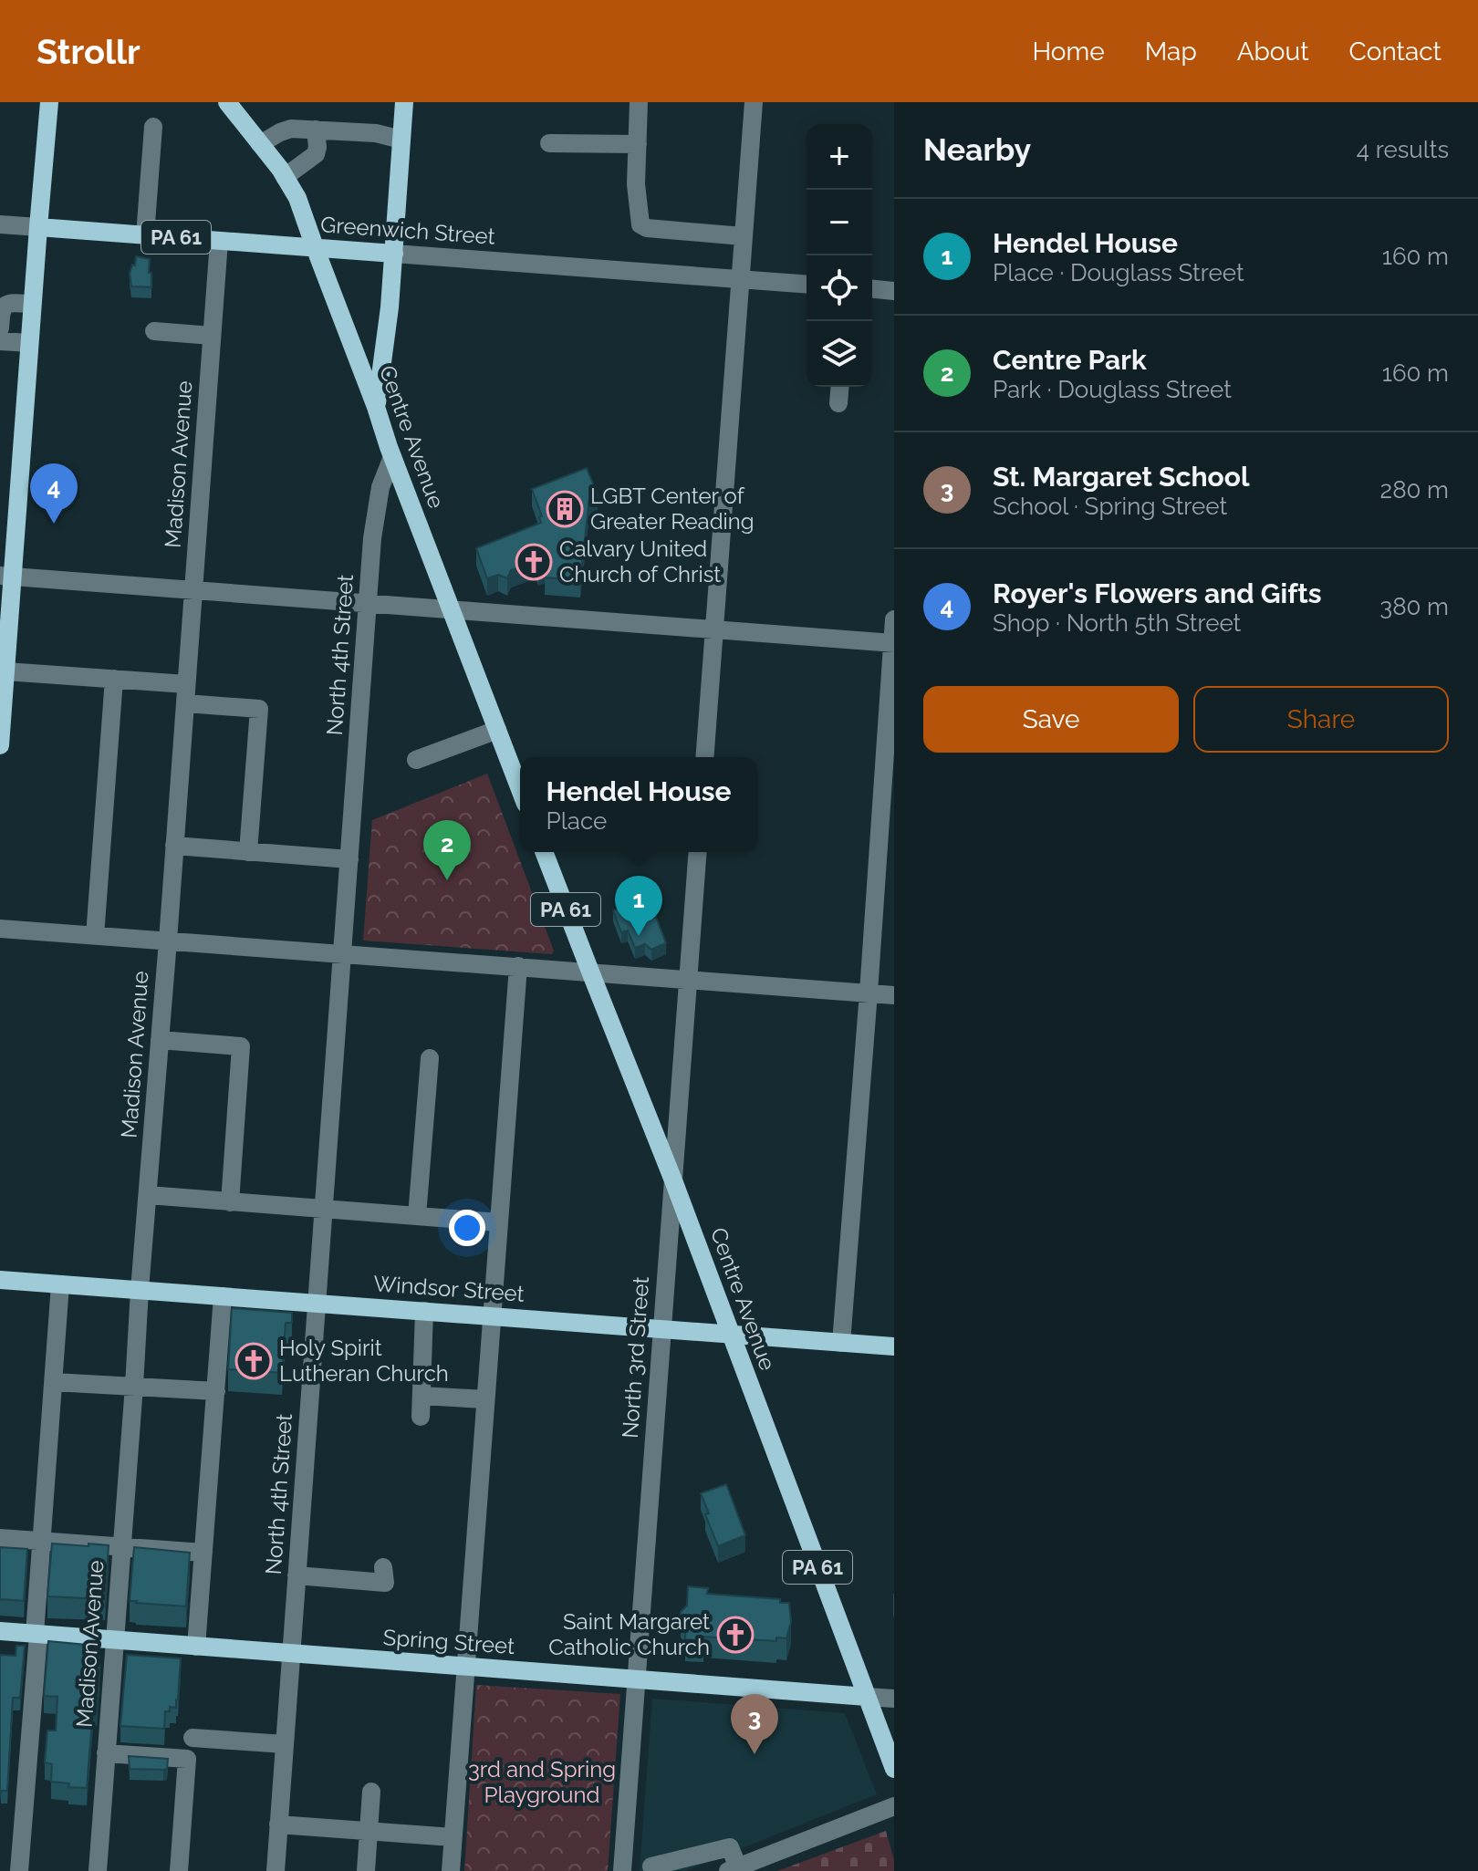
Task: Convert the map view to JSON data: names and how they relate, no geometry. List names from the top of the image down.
{
  "streets": {
    "main road": [
      "Greenwich Street",
      "PA 61",
      "Centre Avenue",
      "Windsor Street",
      "Spring Street"
    ],
    "street": ["Madison Avenue", "North 4th Street", "North 3rd Street"]
  },
  "crossings": [
    ["Greenwich Street", "Centre Avenue"],
    ["Greenwich Street", "Madison Avenue"],
    ["Centre Avenue", "North 4th Street"],
    ["Centre Avenue", "Windsor Street"],
    ["Centre Avenue", "North 3rd Street"],
    ["Centre Avenue", "Spring Street"],
    ["Madison Avenue", "Windsor Street"],
    ["Madison Avenue", "Spring Street"],
    ["North 4th Street", "Windsor Street"],
    ["North 4th Street", "Spring Street"],
    ["Windsor Street", "North 3rd Street"],
    ["North 3rd Street", "Spring Street"]
  ],
  "parks": ["3rd and Spring Playground"],
  "places": {
    "building": ["LGBT Center of Greater Reading"],
    "church": ["Calvary United Church of Christ", "Holy Spirit Lutheran Church", "Saint Margaret Catholic Church"]
  },
  "page": {
    "header": "Strollr",
    "nav": [
      "Home",
      "Map",
      "About",
      "Contact"
    ],
    "heading": ["Nearby", "4 results"],
    "map_buttons": ["+", "−"],
    "list": [
      {
        "mark": "1",
        "name": "Hendel House",
        "note": "Place · Douglass Street",
        "value": "160 m"
      },
      {
        "mark": "2",
        "name": "Centre Park",
        "note": "Park · Douglass Street",
        "value": "160 m"
      },
      {
        "mark": "3",
        "name": "St. Margaret School",
        "note": "School · Spring Street",
        "value": "280 m"
      },
      {
        "mark": "4",
        "name": "Royer's Flowers and Gifts",
        "note": "Shop · North 5th Street",
        "value": "380 m"
      }
    ],
    "pins": [
      "4",
      "2",
      "1",
      "3"
    ],
    "buttons": ["Save", "Share"],
    "popup": ["Hendel House", "Place"]
  }
}
